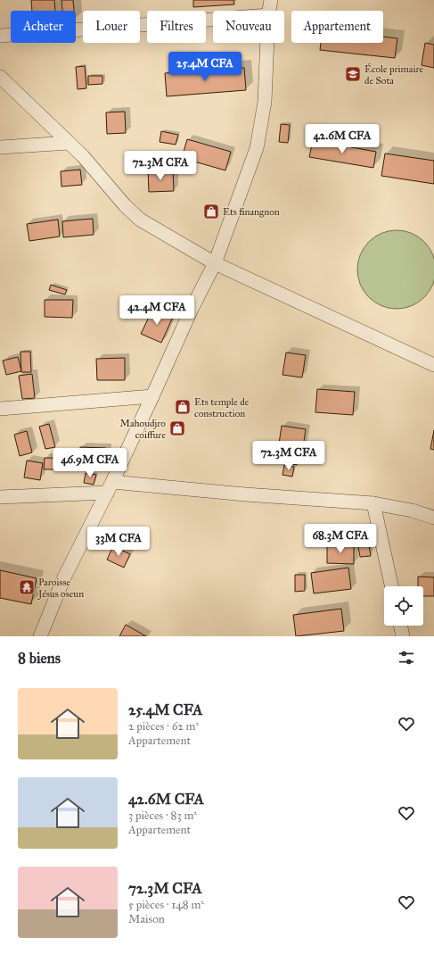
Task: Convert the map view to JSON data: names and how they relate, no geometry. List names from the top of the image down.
{
  "places": {
    "school or university": ["École primaire de Sota"],
    "shop": ["Ets finangnon", "Ets temple de construction", "Mahoudjro coiffure"],
    "temple": ["Paroisse Jésus oseun"]
  },
  "page": {
    "chip": [
      "Acheter",
      "Louer",
      "Filtres",
      "Nouveau",
      "Appartement"
    ],
    "price": [
      "25.4M CFA",
      "42.6M CFA",
      "72.3M CFA",
      "42.4M CFA",
      "72.3M CFA",
      "46.9M CFA",
      "68.3M CFA",
      "33M CFA"
    ],
    "heading": "8 biens",
    "list": [
      {
        "name": "25.4M CFA",
        "note": "2 pièces · 62 m² · Appartement"
      },
      {
        "name": "42.6M CFA",
        "note": "3 pièces · 83 m² · Appartement"
      },
      {
        "name": "72.3M CFA",
        "note": "5 pièces · 148 m² · Maison"
      }
    ]
  }
}
